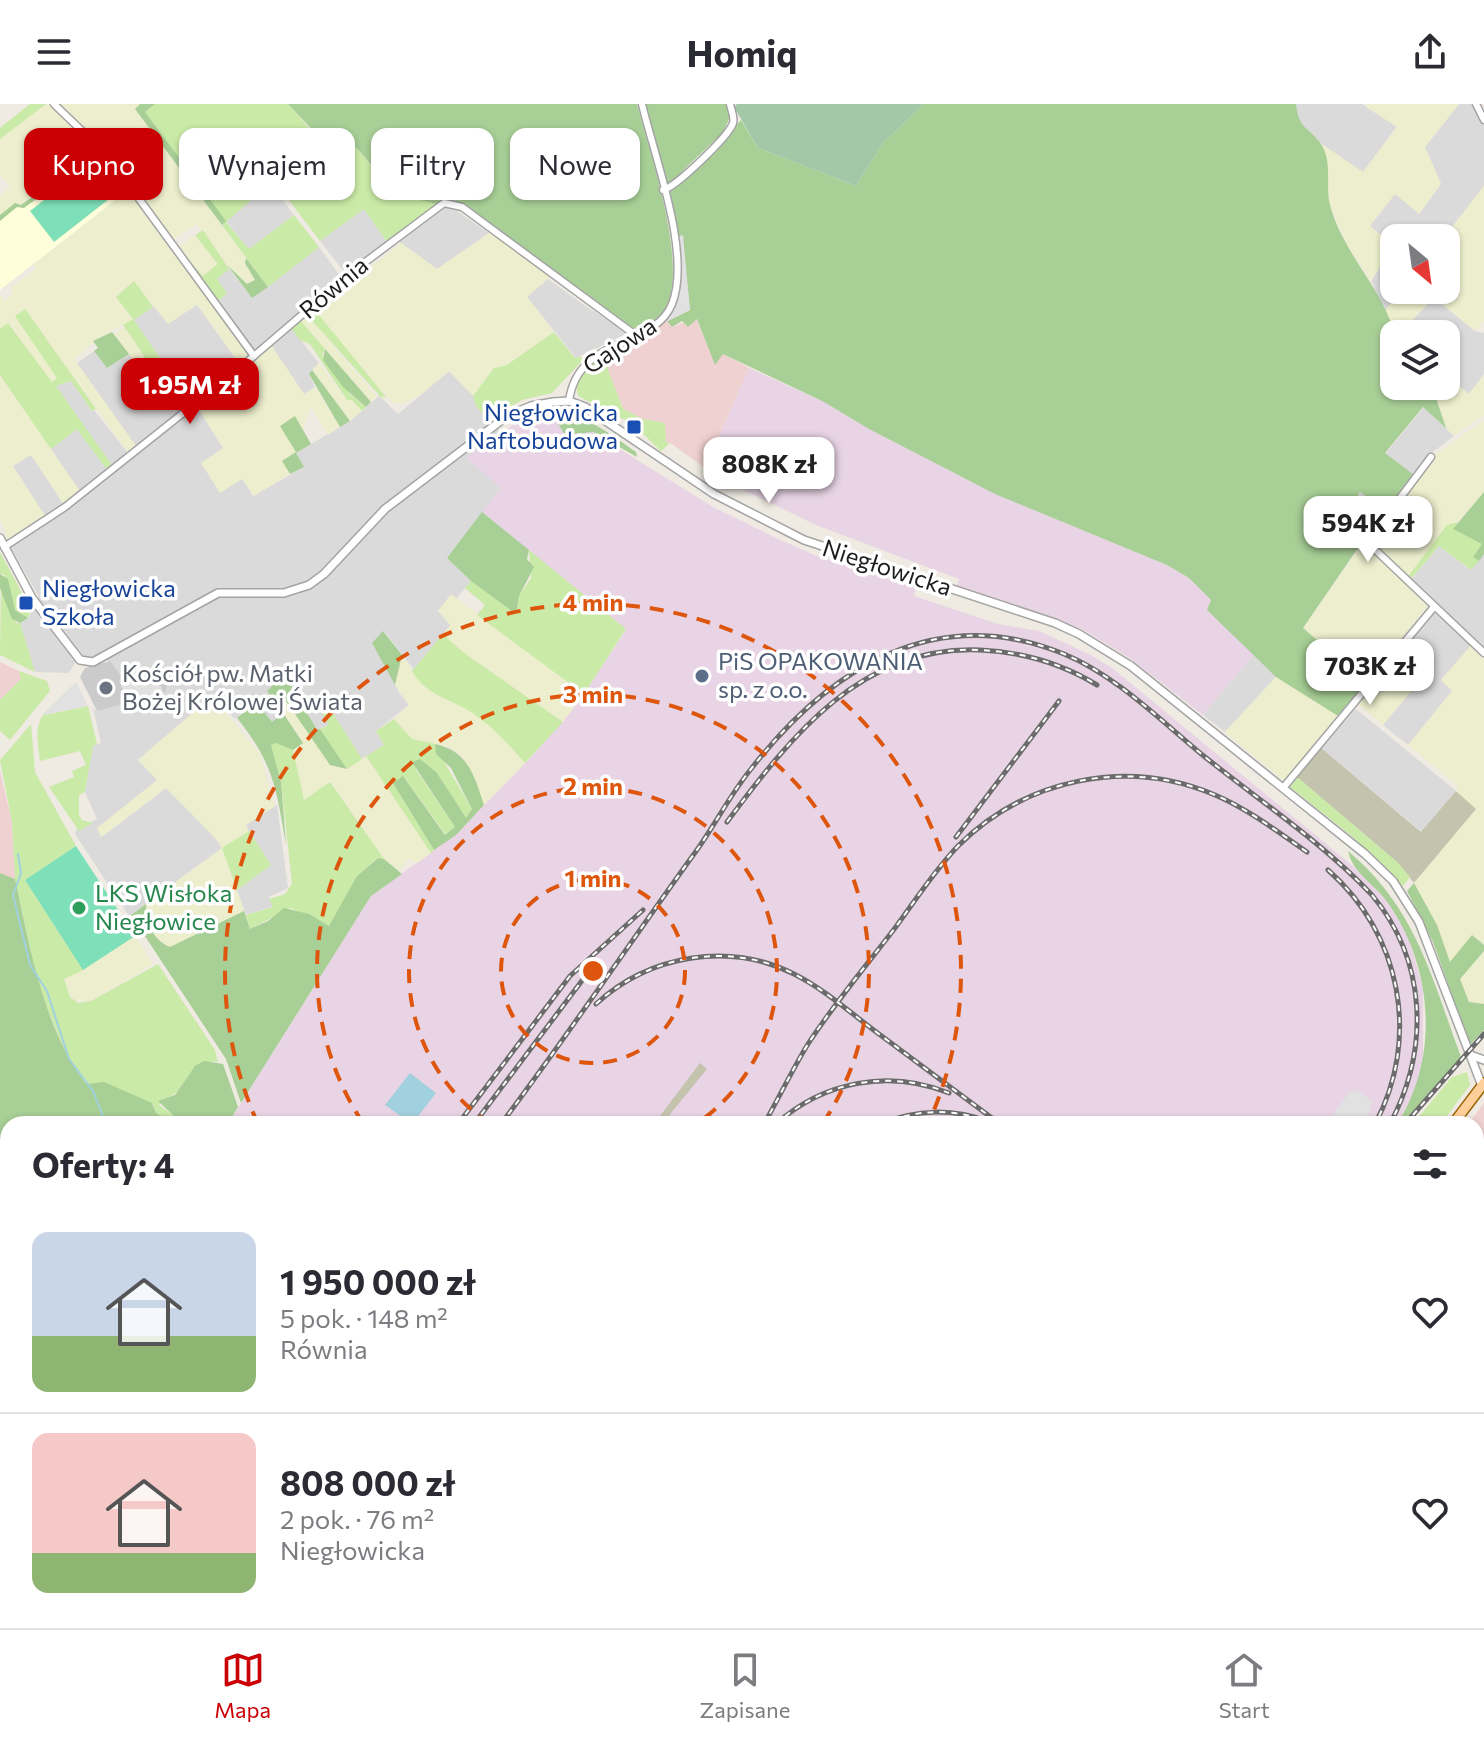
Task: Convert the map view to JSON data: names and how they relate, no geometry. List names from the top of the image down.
{
  "streets": {
    "street": ["Równia", "Gajowa", "Niegłowicka"]
  },
  "crossings": [
    ["Równia", "Gajowa"],
    ["Gajowa", "Niegłowicka"]
  ],
  "places": {
    "transit": ["Niegłowicka Naftobudowa", "Niegłowicka Szkoła"],
    "other": ["PiS OPAKOWANIA sp. z o.o.", "Kościół pw. Matki Bożej Królowej Świata", "LKS Wisłoka Niegłowice"]
  },
  "north": "bottom right",
  "page": {
    "header": "Homiq",
    "chip": [
      "Kupno",
      "Wynajem",
      "Filtry",
      "Nowe"
    ],
    "price": [
      "1.95M zł",
      "808K zł",
      "594K zł",
      "703K zł"
    ],
    "heading": "Oferty: 4",
    "list": [
      {
        "name": "1 950 000 zł",
        "note": "5 pok. · 148 m² · Równia"
      },
      {
        "name": "808 000 zł",
        "note": "2 pok. · 76 m² · Niegłowicka"
      }
    ],
    "tabs": ["Mapa", "Zapisane", "Start"]
  },
  "rings": [
    "4 min",
    "3 min",
    "2 min",
    "1 min"
  ]
}
